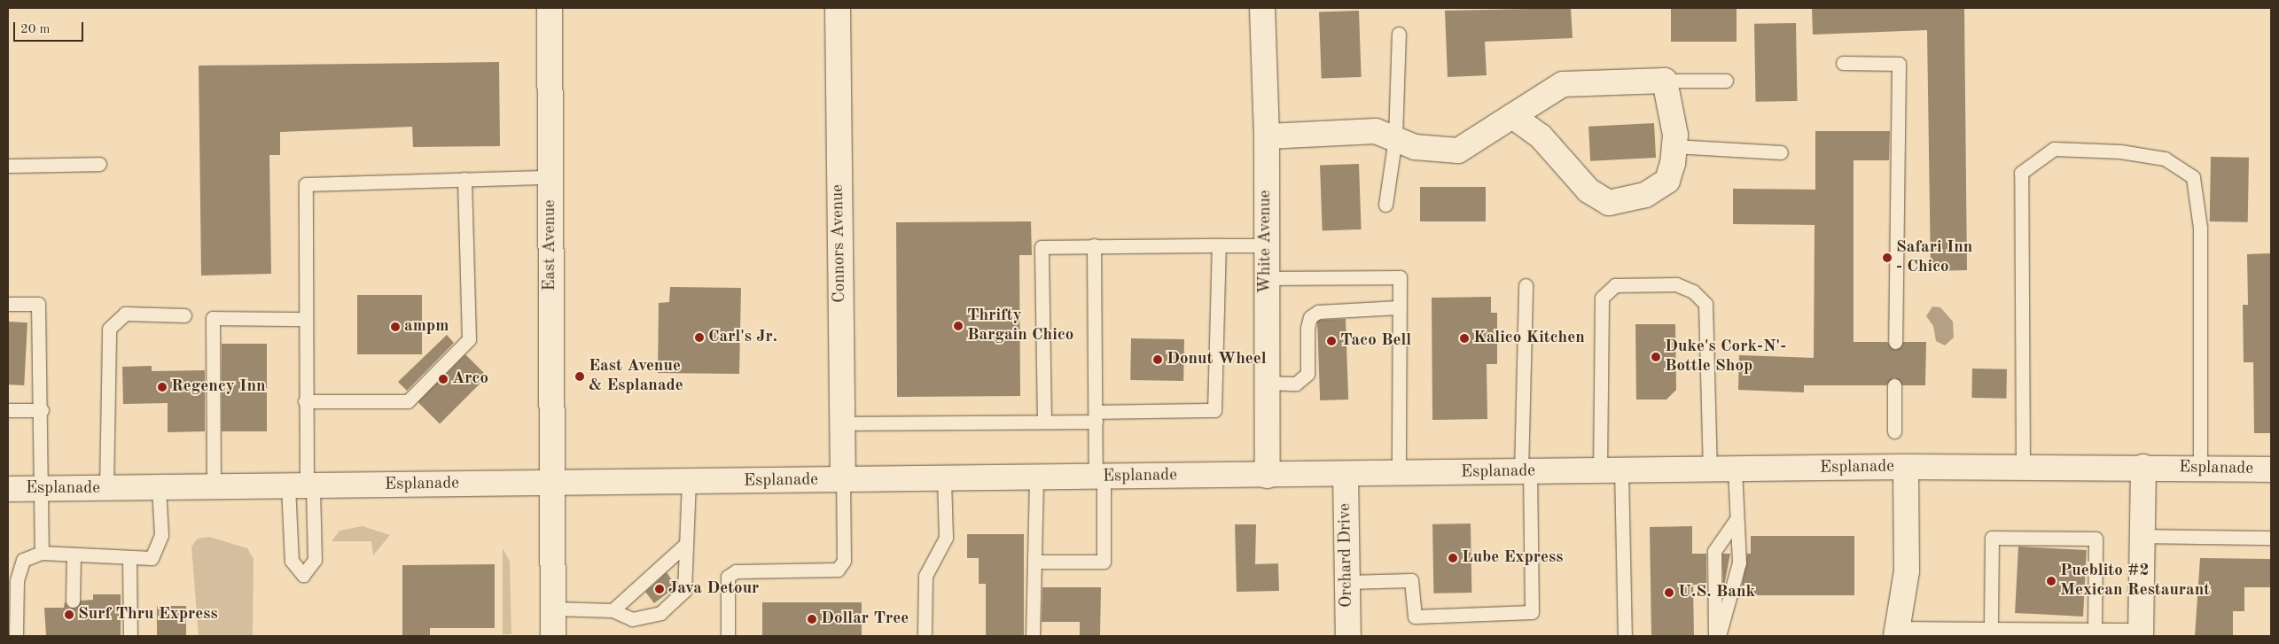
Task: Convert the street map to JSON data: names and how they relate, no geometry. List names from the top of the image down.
{
  "streets": {
    "main road": [
      "White Avenue",
      "Connors Avenue",
      "East Avenue",
      "Esplanade",
      "Orchard Drive"
    ]
  },
  "crossings": [
    ["White Avenue", "Esplanade"],
    ["Connors Avenue", "Esplanade"],
    ["East Avenue", "Esplanade"],
    ["Esplanade", "Orchard Drive"]
  ],
  "places": [
    "Safari Inn - Chico",
    "Thrifty Bargain Chico",
    "ampm",
    "Carl's Jr.",
    "Kalico Kitchen",
    "Taco Bell",
    "Duke's Cork-N'- Bottle Shop",
    "Donut Wheel",
    "East Avenue & Esplanade",
    "Arco",
    "Regency Inn",
    "Lube Express",
    "Pueblito #2 Mexican Restaurant",
    "Java Detour",
    "U.S. Bank",
    "Surf Thru Express",
    "Dollar Tree"
  ],
  "scale_bar": "20 m"
}
